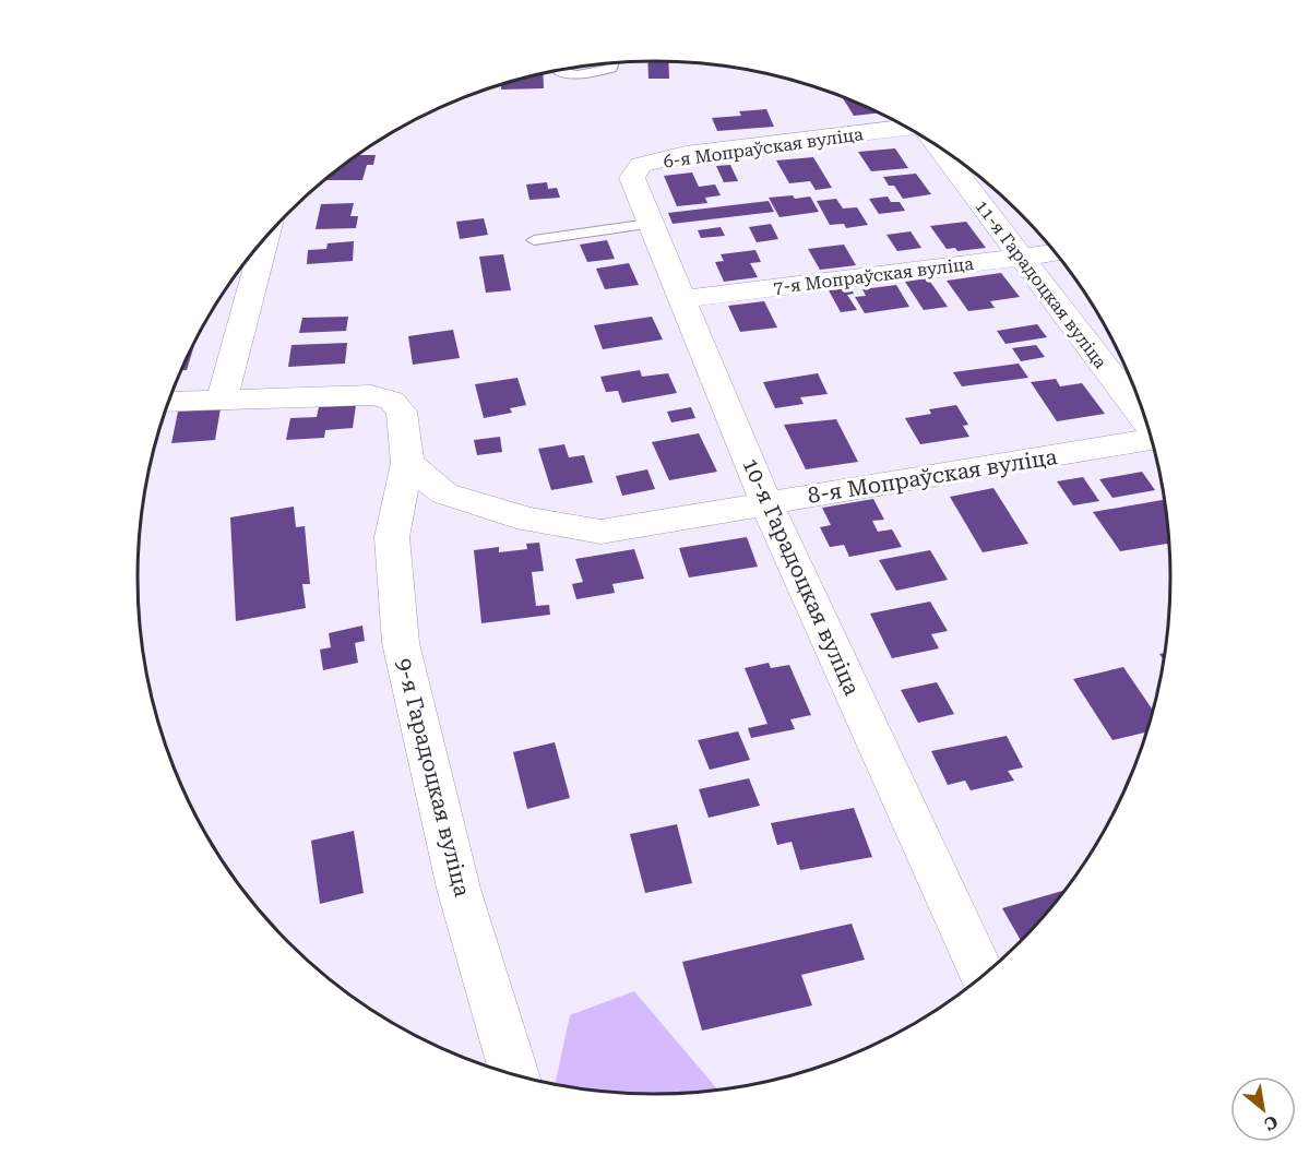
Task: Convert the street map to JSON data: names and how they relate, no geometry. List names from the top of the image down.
{
  "streets": {
    "street": [
      "6-я Мопраўская вуліца",
      "7-я Мопраўская вуліца",
      "11-я Гарадоцкая вуліца",
      "8-я Мопраўская вуліца",
      "10-я Гарадоцкая вуліца",
      "9-я Гарадоцкая вуліца"
    ]
  },
  "crossings": [
    ["6-я Мопраўская вуліца", "10-я Гарадоцкая вуліца"],
    ["7-я Мопраўская вуліца", "11-я Гарадоцкая вуліца"],
    ["7-я Мопраўская вуліца", "10-я Гарадоцкая вуліца"],
    ["8-я Мопраўская вуліца", "10-я Гарадоцкая вуліца"],
    ["8-я Мопраўская вуліца", "9-я Гарадоцкая вуліца"]
  ],
  "north": "bottom right"
}
